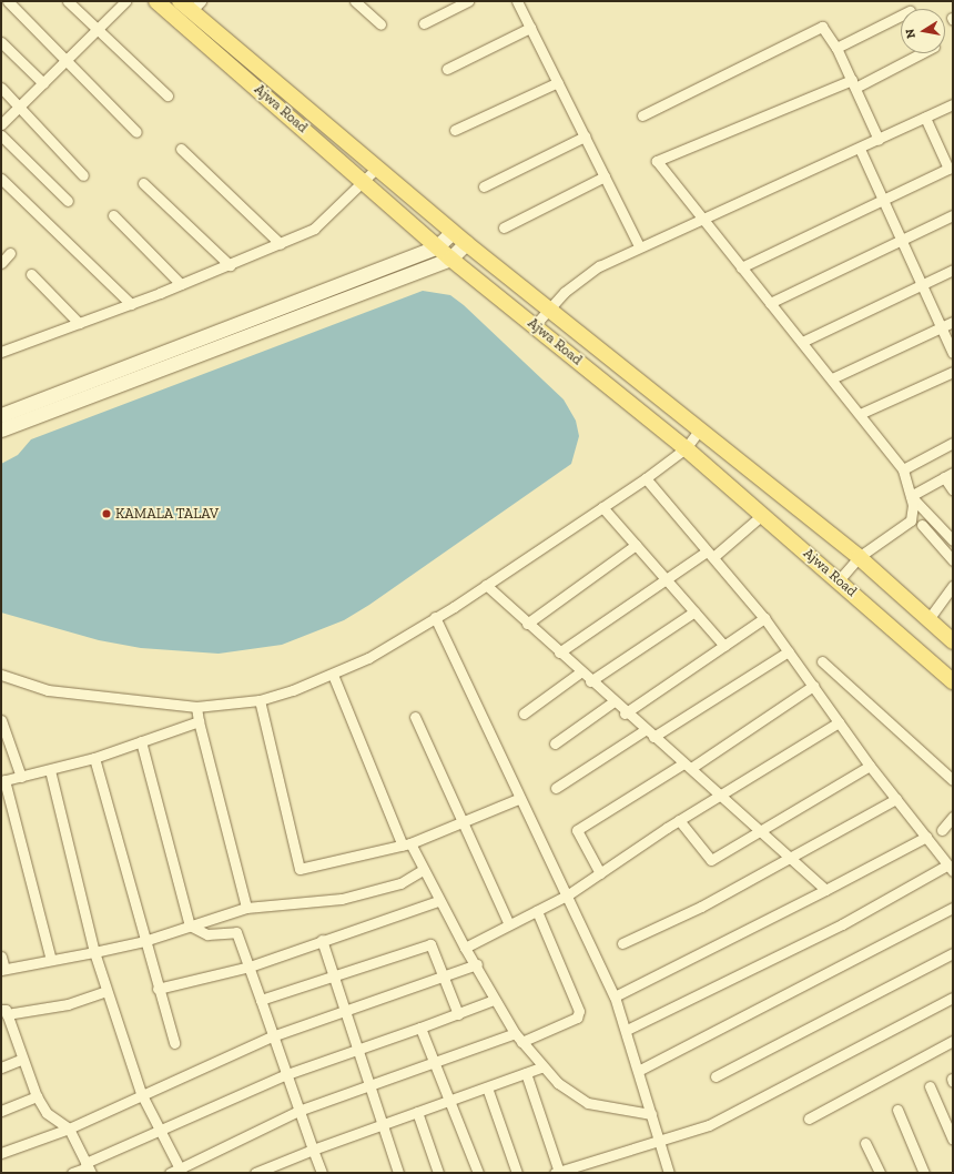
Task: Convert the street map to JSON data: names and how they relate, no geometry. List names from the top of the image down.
{
  "streets": {
    "main road": ["Ajwa Road"]
  },
  "places": ["KAMALA TALAV"],
  "north": "left"
}
